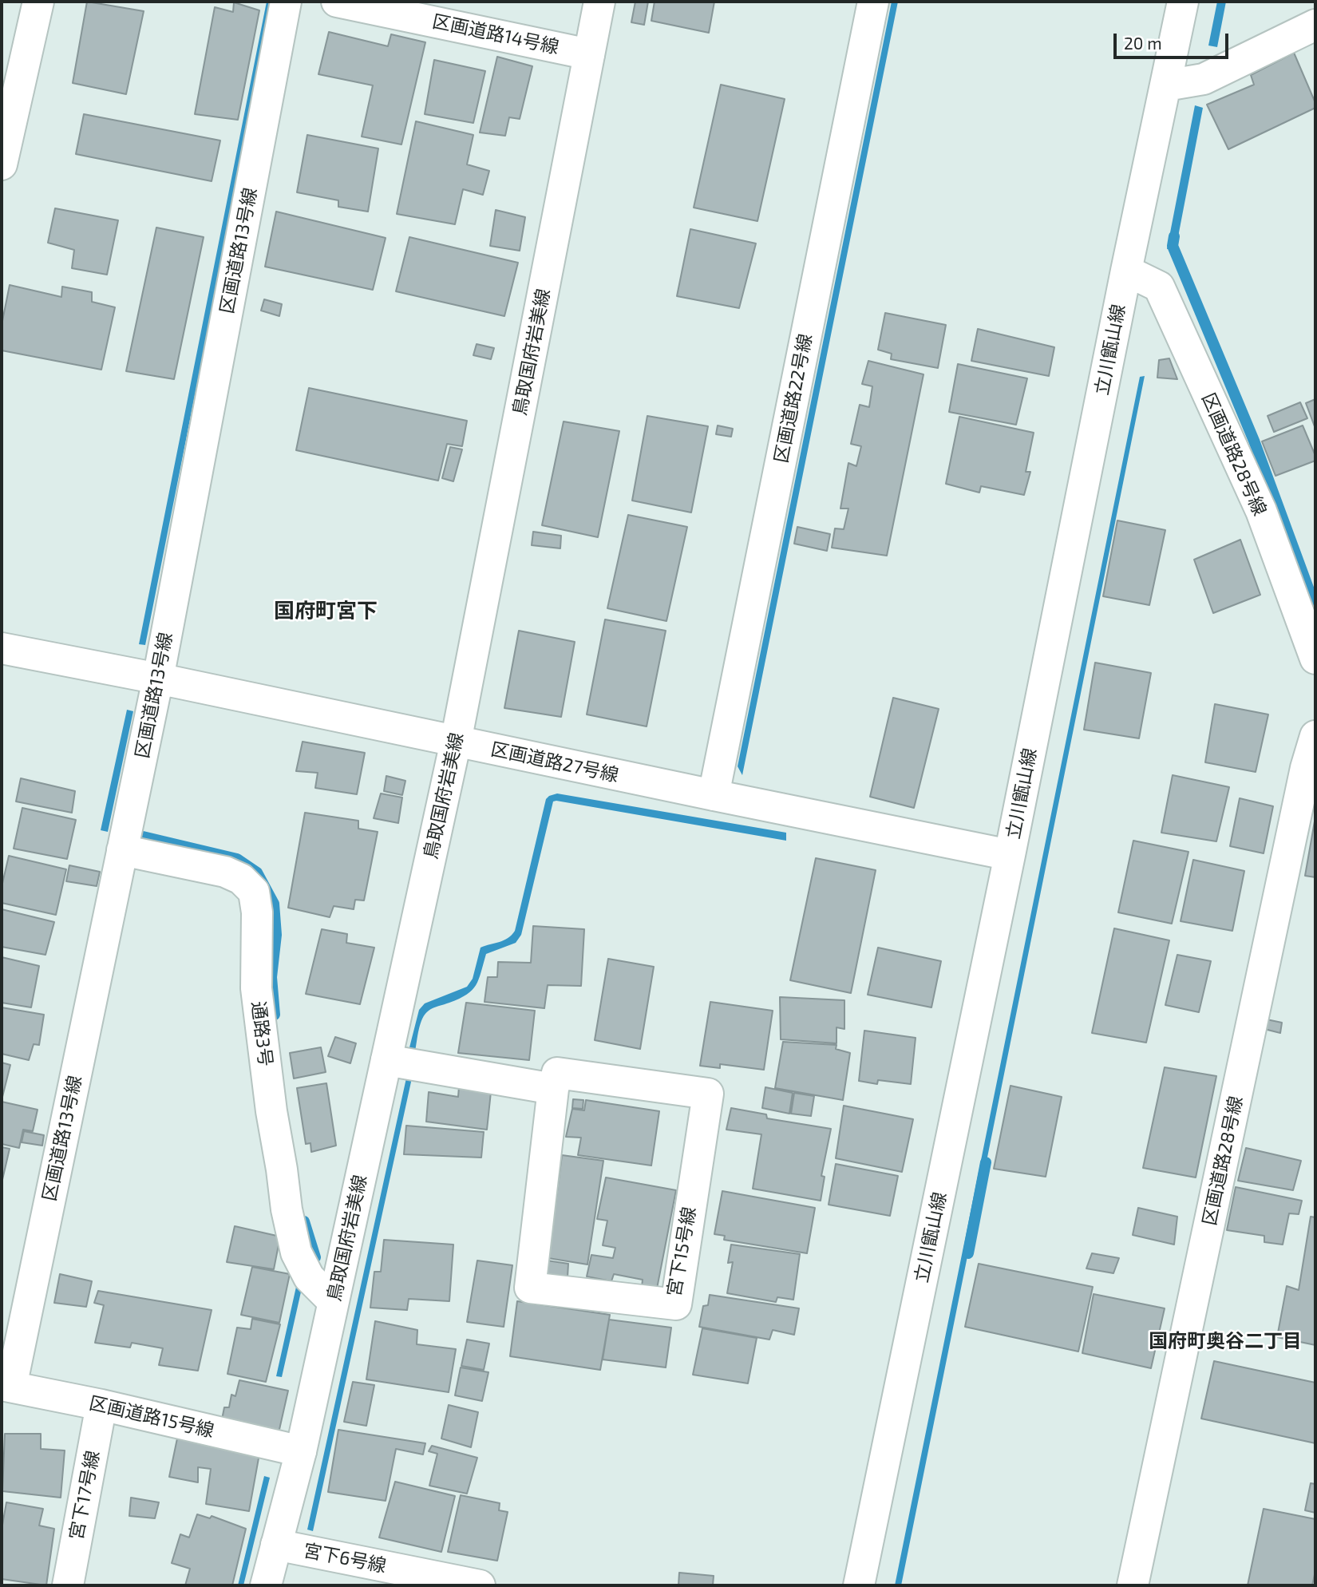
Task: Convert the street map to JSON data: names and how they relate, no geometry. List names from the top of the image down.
{
  "streets": {
    "street": [
      "区画道路14号線",
      "区画道路13号線",
      "立川甑山線",
      "鳥取国府岩美線",
      "区画道路22号線",
      "区画道路28号線",
      "区画道路27号線",
      "通路3号",
      "宮下15号線",
      "区画道路15号線",
      "宮下17号線",
      "宮下6号線"
    ]
  },
  "crossings": [
    ["区画道路14号線", "鳥取国府岩美線"],
    ["区画道路13号線", "区画道路27号線"],
    ["区画道路13号線", "通路3号"],
    ["区画道路13号線", "区画道路15号線"],
    ["立川甑山線", "区画道路28号線"],
    ["立川甑山線", "区画道路27号線"],
    ["鳥取国府岩美線", "区画道路27号線"],
    ["鳥取国府岩美線", "通路3号"],
    ["鳥取国府岩美線", "区画道路15号線"],
    ["鳥取国府岩美線", "宮下6号線"],
    ["区画道路22号線", "区画道路27号線"],
    ["区画道路15号線", "宮下17号線"]
  ],
  "districts": ["国府町宮下", "国府町奥谷二丁目"],
  "scale_bar": "20 m"
}
